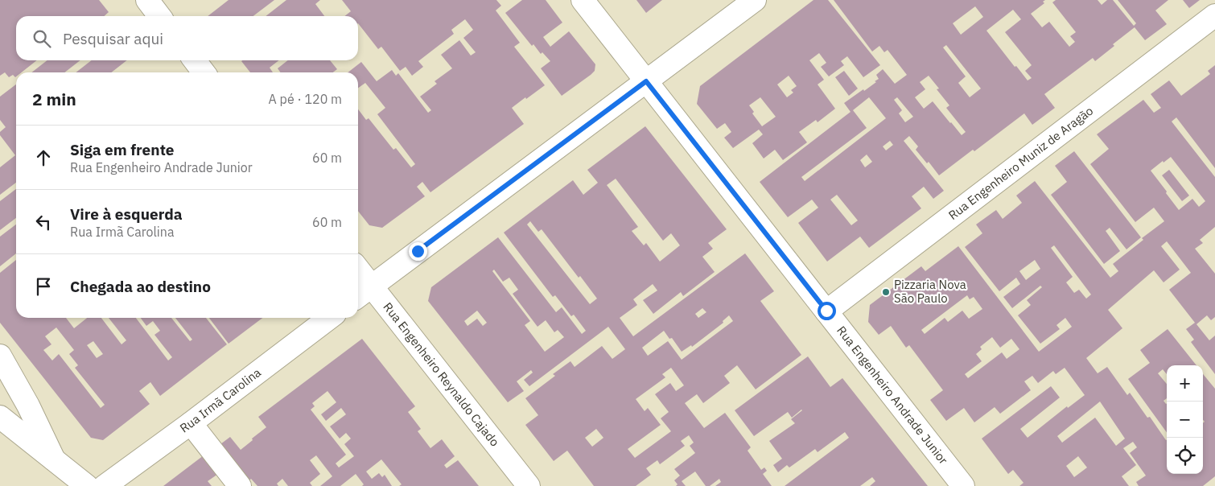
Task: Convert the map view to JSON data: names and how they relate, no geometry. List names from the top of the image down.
{
  "streets": {
    "main road": [
      "Rua Engenheiro Muniz de Aragão",
      "Rua Engenheiro Reynaldo Cajado",
      "Rua Engenheiro Andrade Junior",
      "Rua Irmã Carolina"
    ]
  },
  "crossings": [
    ["Rua Engenheiro Muniz de Aragão", "Rua Engenheiro Andrade Junior"]
  ],
  "places": ["Pizzaria Nova São Paulo"],
  "page": {
    "search": "Pesquisar aqui",
    "heading": ["2 min", "A pé · 120 m"],
    "list": [
      ["Siga em frente", "Rua Engenheiro Andrade Junior", "60 m"],
      ["Vire à esquerda", "Rua Irmã Carolina", "60 m"],
      "Chegada ao destino"
    ],
    "map_buttons": ["+", "−"]
  }
}
